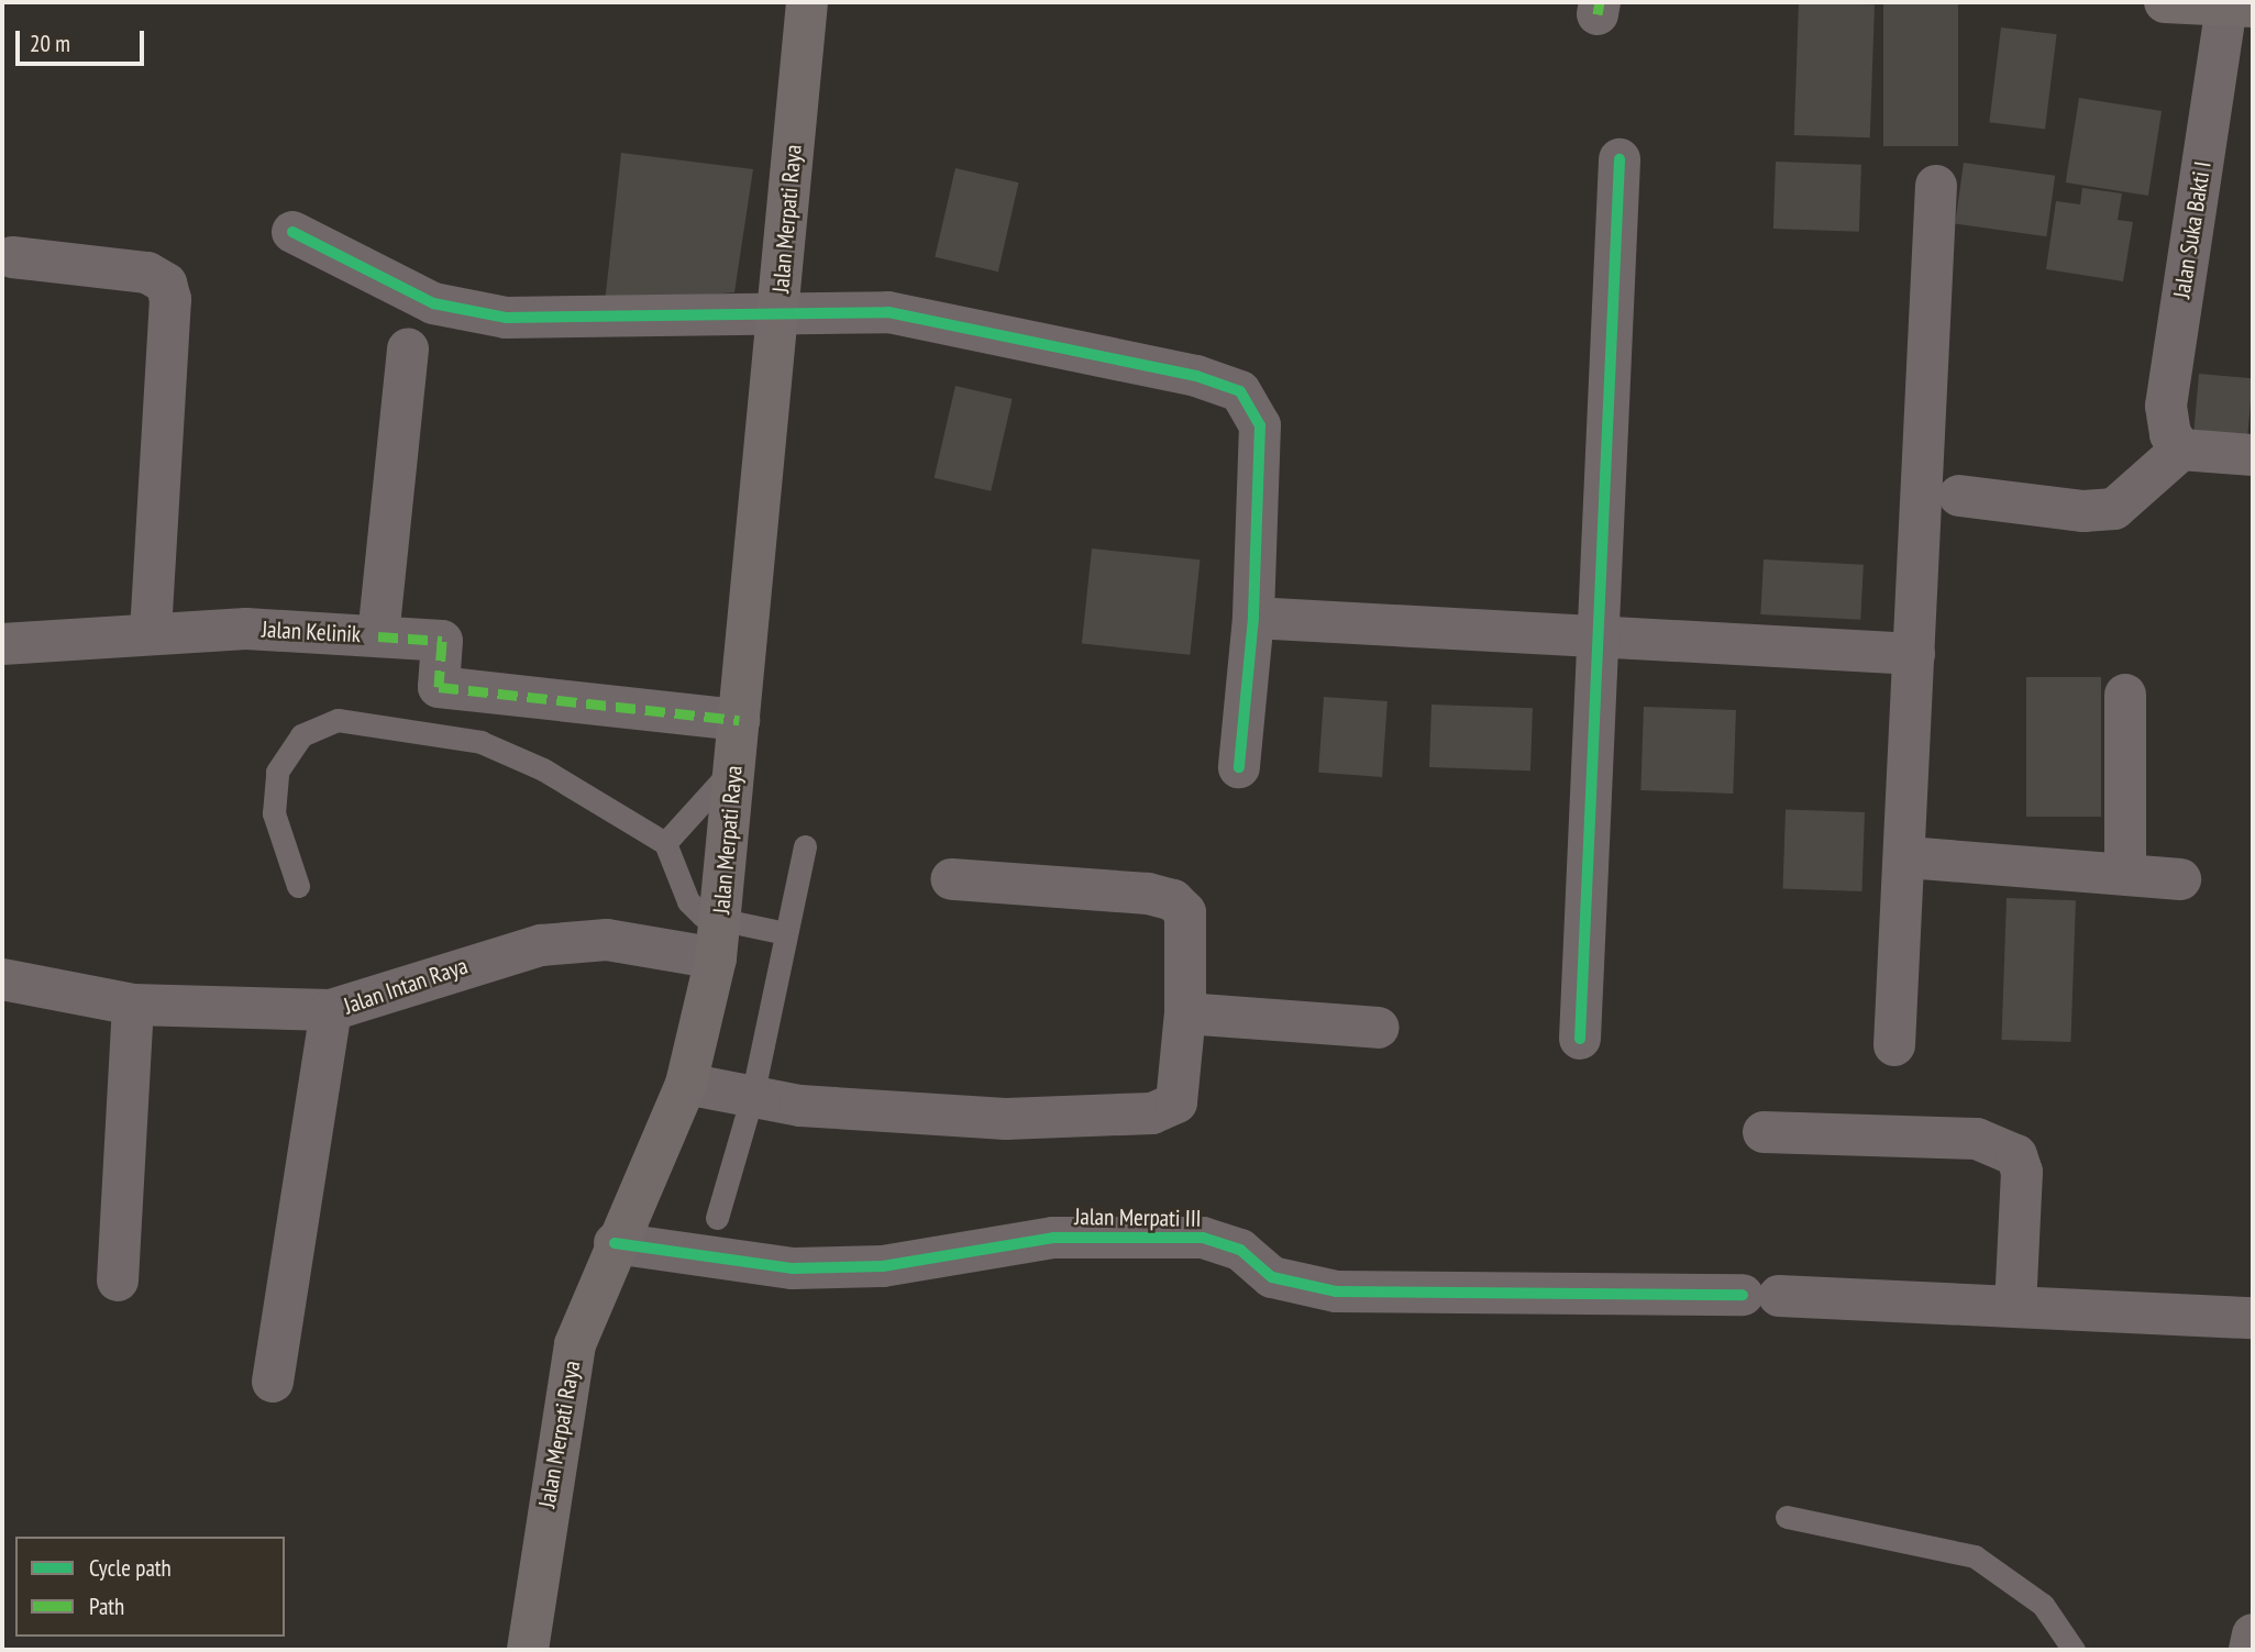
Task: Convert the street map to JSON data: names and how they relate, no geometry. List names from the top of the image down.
{
  "streets": {
    "main road": ["Jalan Merpati Raya"],
    "street": [
      "Jalan Suka Bakti I",
      "Jalan Kelinik",
      "Jalan Intan Raya",
      "Jalan Merpati III"
    ]
  },
  "crossings": [
    ["Jalan Merpati Raya", "Jalan Intan Raya"],
    ["Jalan Merpati Raya", "Jalan Merpati III"]
  ],
  "legend": ["Cycle path", "Path"],
  "scale_bar": "20 m"
}
